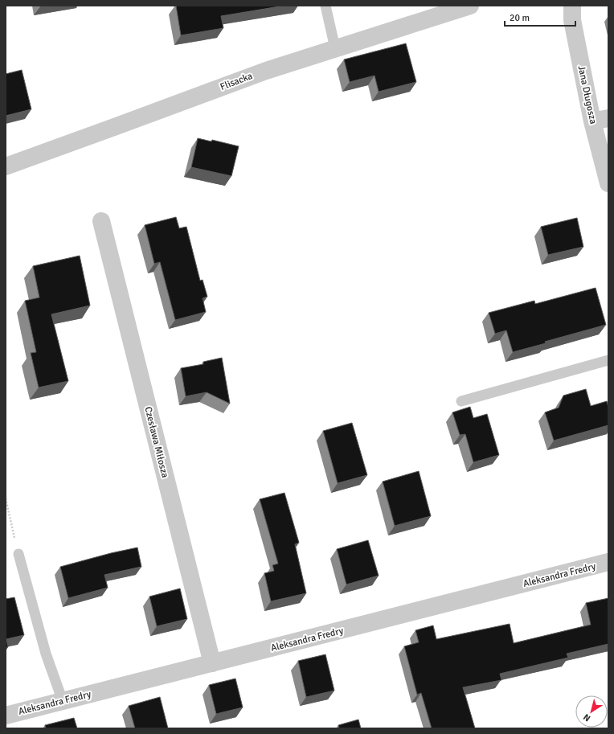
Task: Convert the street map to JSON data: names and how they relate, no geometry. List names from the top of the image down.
{
  "streets": {
    "street": [
      "Flisacka",
      "Jana Długosza",
      "Czesława Miłosza",
      "Aleksandra Fredry"
    ]
  },
  "crossings": [
    ["Czesława Miłosza", "Aleksandra Fredry"]
  ],
  "scale_bar": "20 m",
  "north": "bottom left"
}
